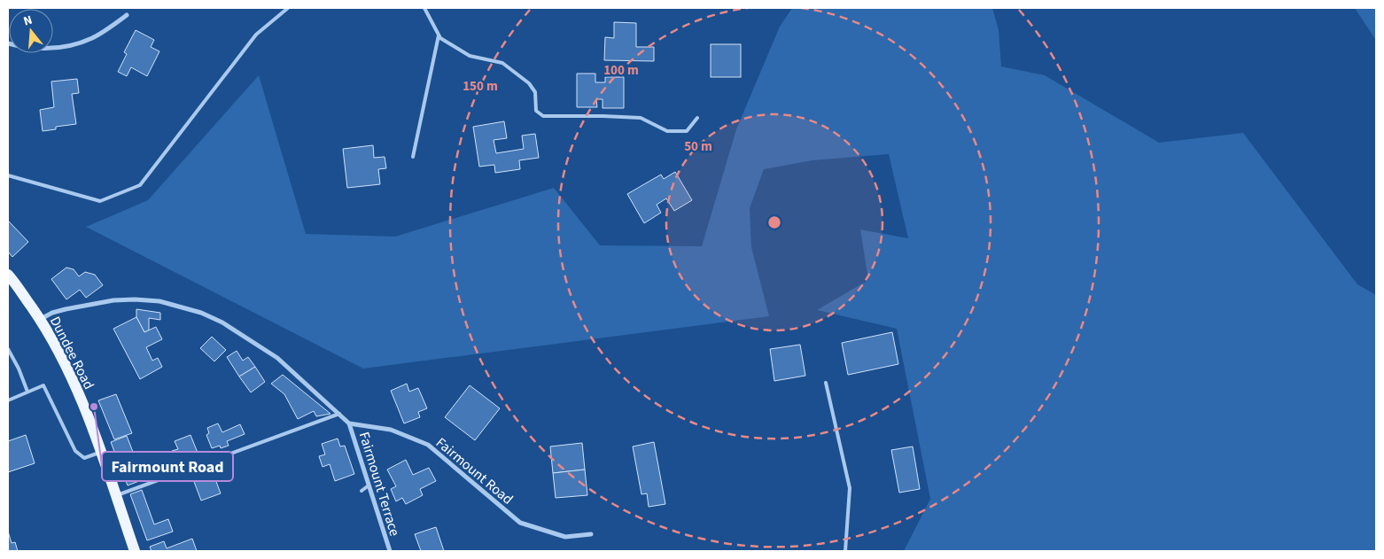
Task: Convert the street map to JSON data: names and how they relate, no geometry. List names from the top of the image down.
{
  "streets": {
    "main road": ["Dundee Road"],
    "street": ["Fairmount Road", "Fairmount Terrace"]
  },
  "crossings": [
    ["Fairmount Road", "Fairmount Terrace"]
  ],
  "places": ["Fairmount Road"],
  "north": "top",
  "rings": ["100 m", "150 m", "50 m"]
}
